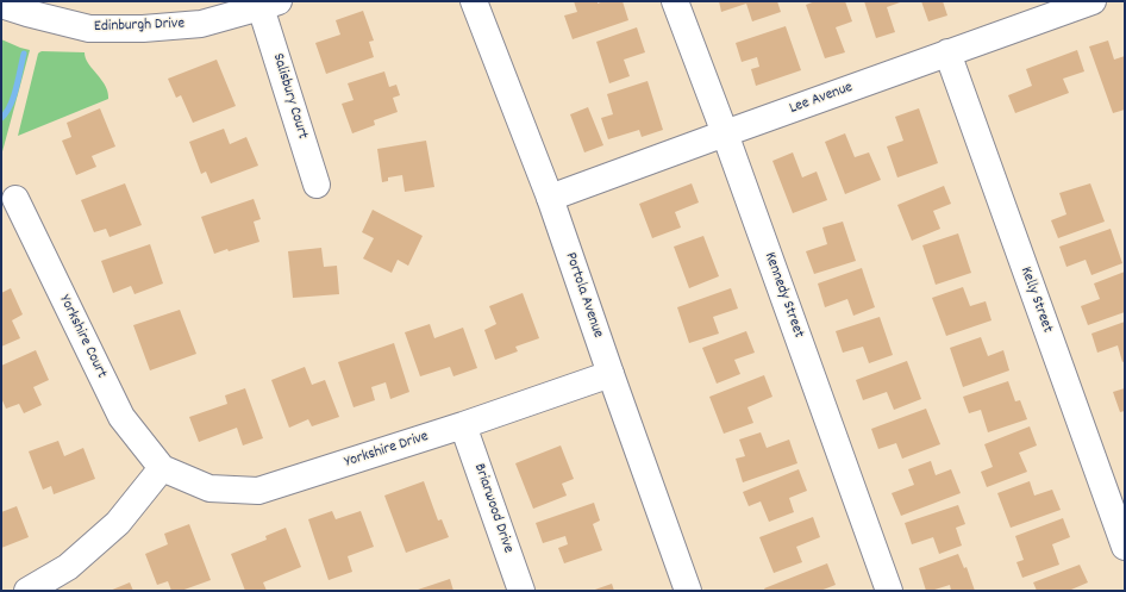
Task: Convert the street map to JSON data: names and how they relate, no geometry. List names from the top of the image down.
{
  "streets": {
    "street": [
      "Edinburgh Drive",
      "Salisbury Court",
      "Lee Avenue",
      "Portola Avenue",
      "Kennedy Street",
      "Kelly Street",
      "Yorkshire Court",
      "Yorkshire Drive",
      "Briarwood Drive"
    ]
  },
  "crossings": [
    ["Edinburgh Drive", "Salisbury Court"],
    ["Lee Avenue", "Portola Avenue"],
    ["Lee Avenue", "Kennedy Street"],
    ["Lee Avenue", "Kelly Street"],
    ["Portola Avenue", "Yorkshire Drive"],
    ["Yorkshire Court", "Yorkshire Drive"],
    ["Yorkshire Drive", "Briarwood Drive"]
  ]
}
